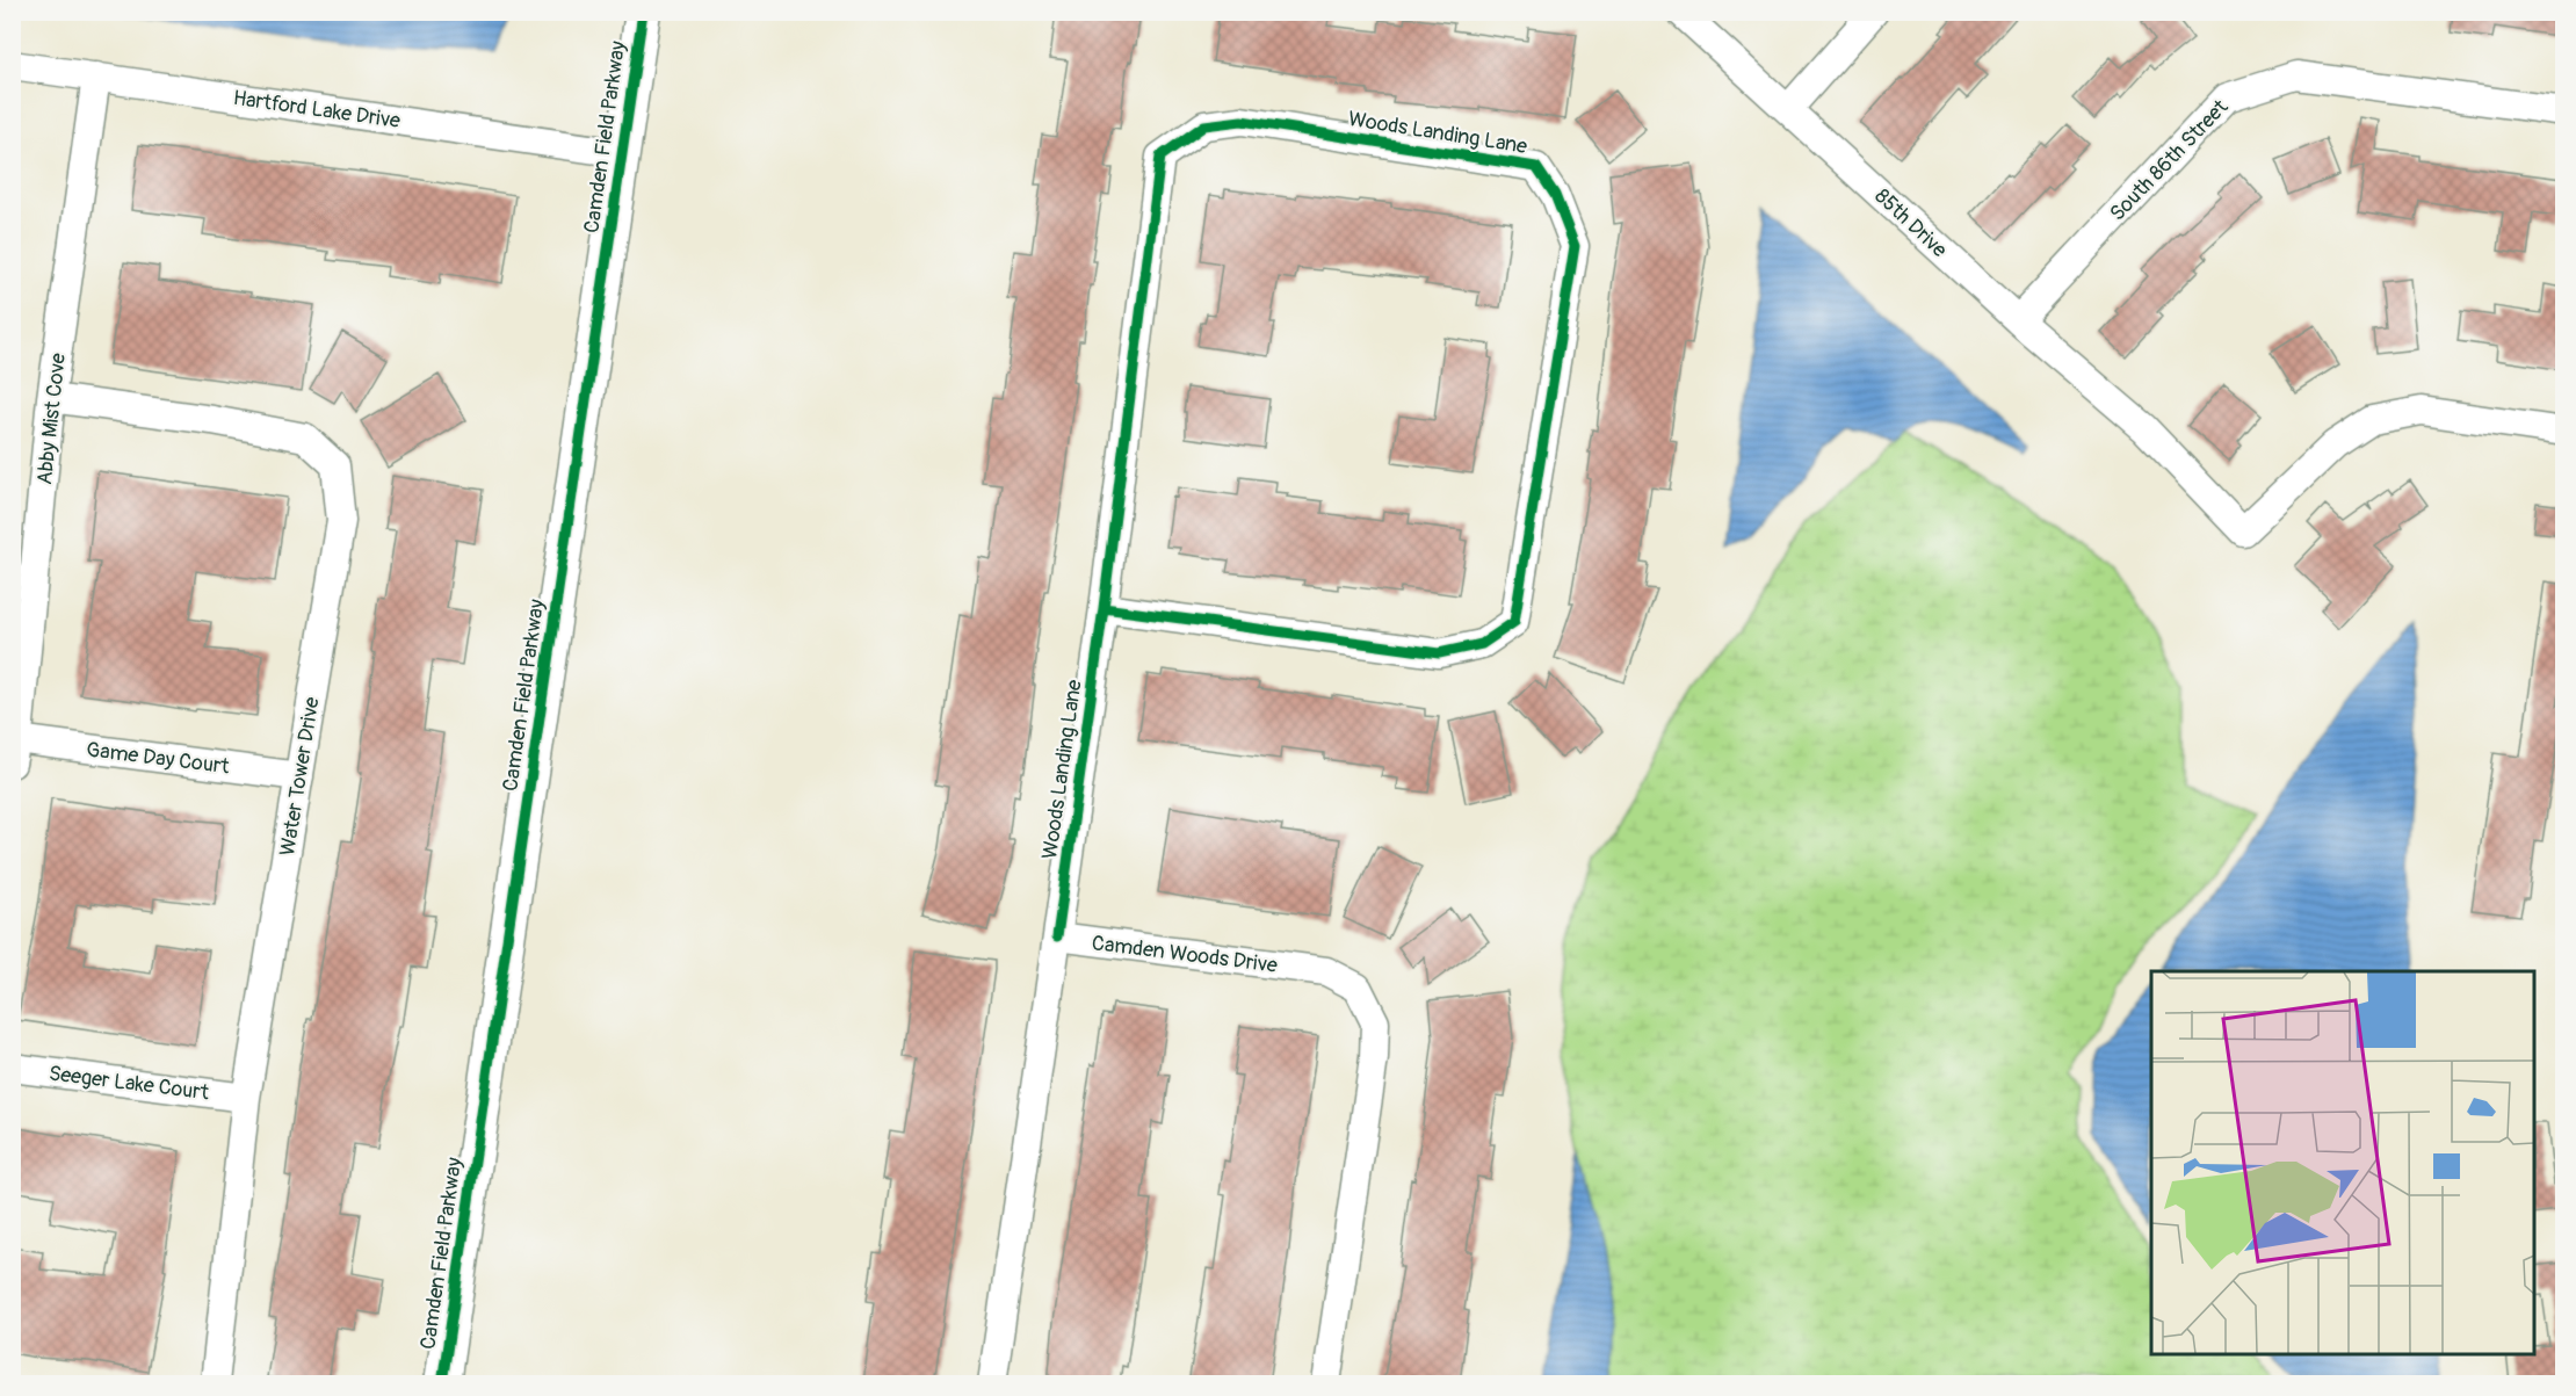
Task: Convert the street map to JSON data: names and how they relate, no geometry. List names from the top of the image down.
{
  "streets": {
    "street": [
      "Hartford Lake Drive",
      "Woods Landing Lane",
      "Camden Field Parkway",
      "South 86th Street",
      "85th Drive",
      "Abby Mist Cove",
      "Game Day Court",
      "Water Tower Drive",
      "Camden Woods Drive",
      "Seeger Lake Court"
    ]
  },
  "crossings": [
    ["Hartford Lake Drive", "Camden Field Parkway"],
    ["Hartford Lake Drive", "Abby Mist Cove"],
    ["Woods Landing Lane", "Camden Woods Drive"],
    ["South 86th Street", "85th Drive"],
    ["Abby Mist Cove", "Game Day Court"],
    ["Abby Mist Cove", "Water Tower Drive"],
    ["Game Day Court", "Water Tower Drive"],
    ["Water Tower Drive", "Seeger Lake Court"]
  ]
}
